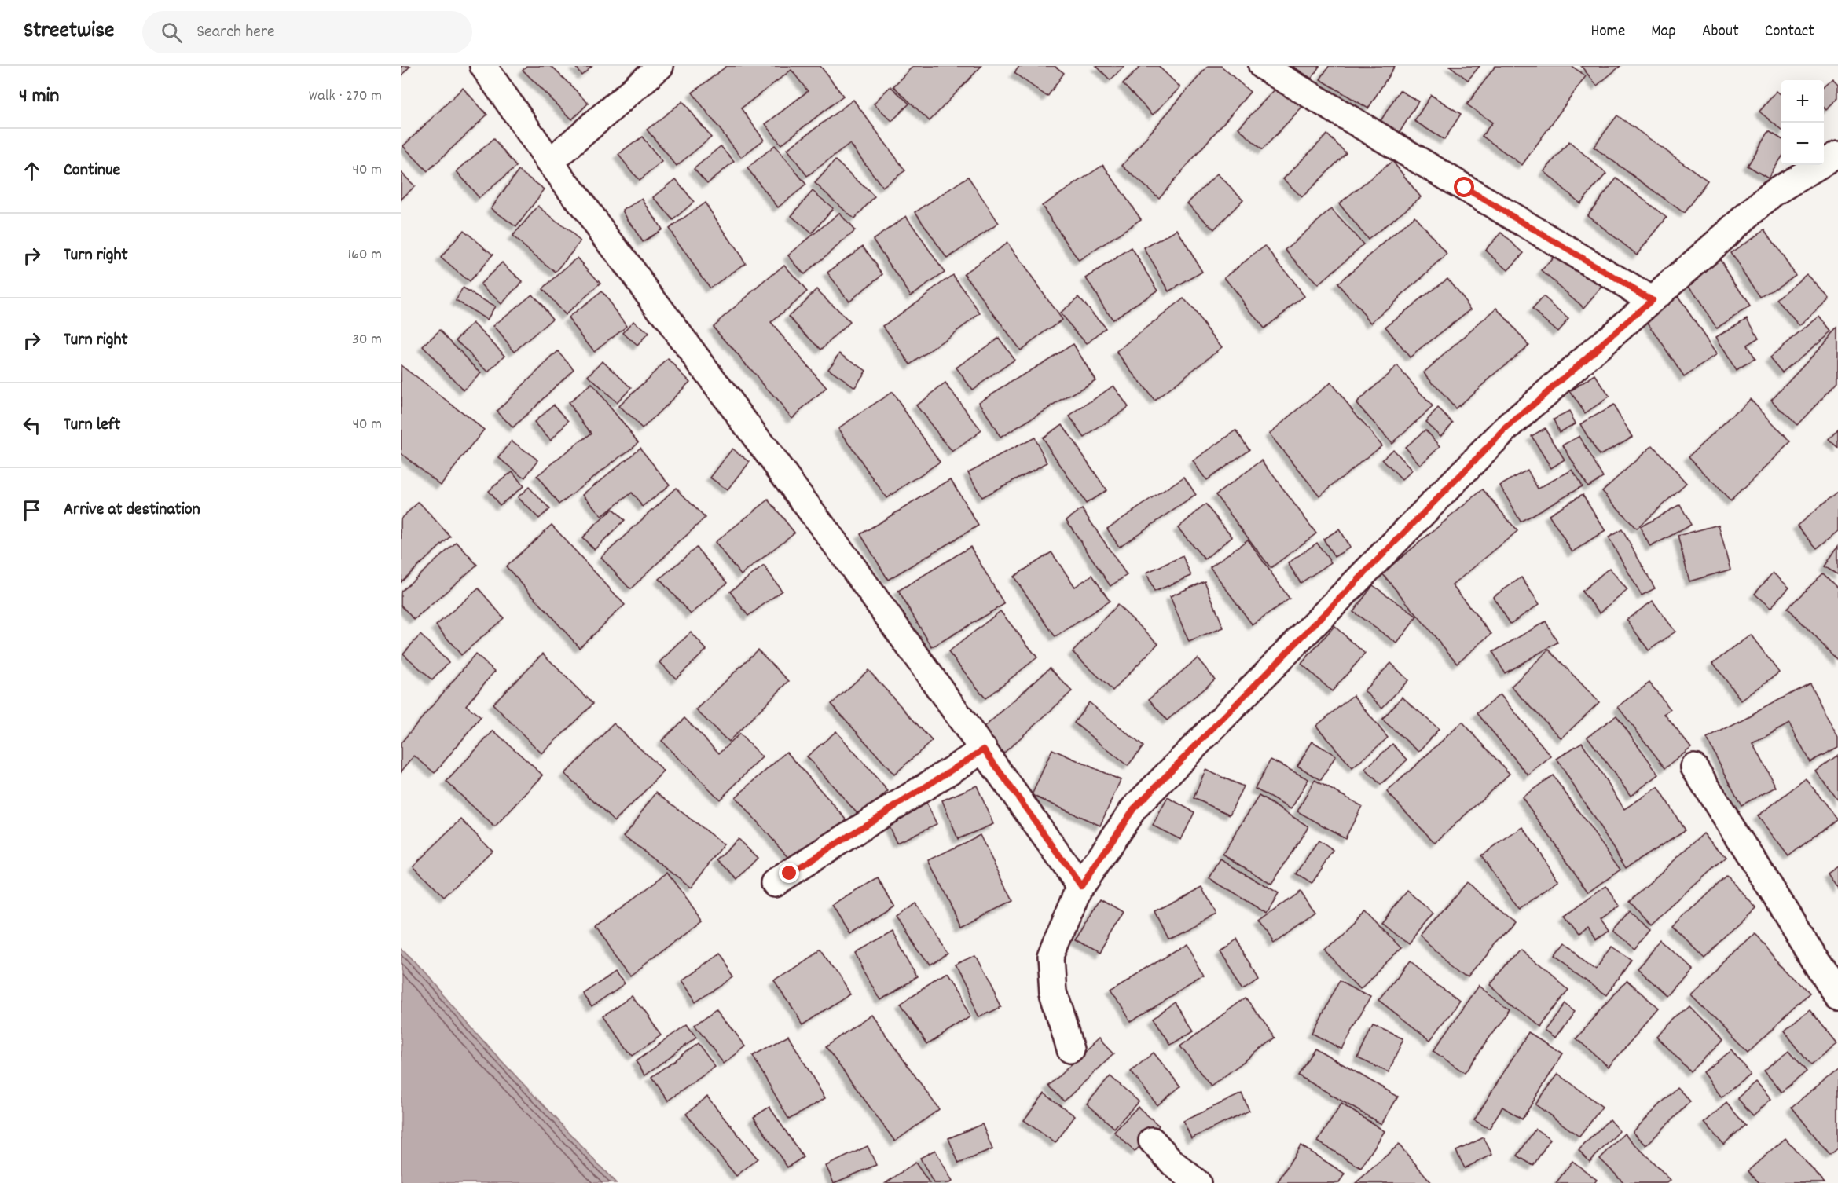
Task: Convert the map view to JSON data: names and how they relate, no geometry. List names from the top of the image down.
{
  "page": {
    "header": "Streetwise",
    "search": "Search here",
    "nav": [
      "Home",
      "Map",
      "About",
      "Contact"
    ],
    "heading": ["4 min", "Walk · 270 m"],
    "map_buttons": ["+", "−"],
    "list": [
      ["Continue", "40 m"],
      ["Turn right", "160 m"],
      ["Turn right", "30 m"],
      ["Turn left", "40 m"],
      "Arrive at destination"
    ]
  }
}
